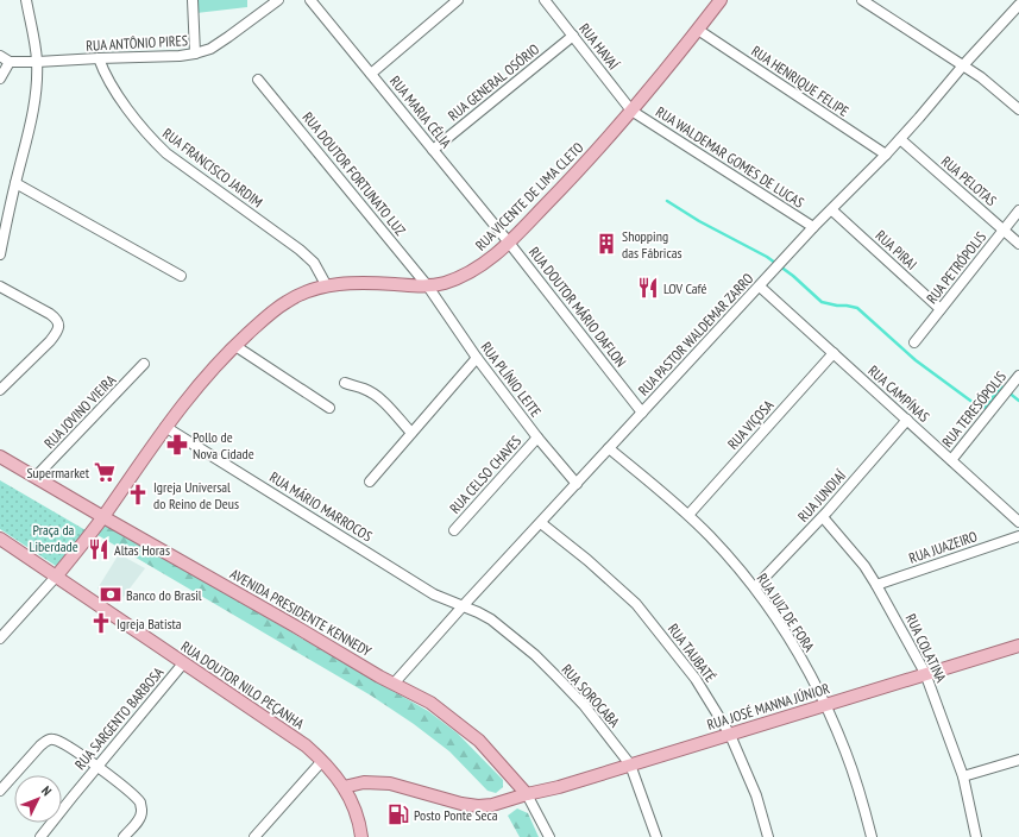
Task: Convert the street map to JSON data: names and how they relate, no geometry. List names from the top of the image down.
{
  "streets": {
    "main road": [
      "RUA VICENTE DE LIMA CLETO",
      "AVENIDA PRESIDENTE KENNEDY",
      "RUA DOUTOR NILO PEÇANHA",
      "RUA JOSÉ MANNA JÚNIOR"
    ],
    "street": [
      "RUA ANTÔNIO PIRES",
      "RUA HAVAÍ",
      "RUA HENRIQUE FELIPE",
      "RUA GENERAL OSÓRIO",
      "RUA MARIA CÉLIA",
      "RUA WALDEMAR GOMES DE LUCAS",
      "RUA FRANCISCO JARDIM",
      "RUA DOUTOR FORTUNATO LUZ",
      "RUA PELOTAS",
      "RUA PIRAI",
      "RUA PETRÓPOLIS",
      "RUA DOUTOR MÁRIO DAFLON",
      "RUA PASTOR WALDEMAR ZARRO",
      "RUA PLÍNIO LEITE",
      "RUA CAMPÍNAS",
      "RUA TERESÓPOLIS",
      "RUA JOVINO VIEIRA",
      "RUA VIÇOSA",
      "RUA CELSO CHAVES",
      "RUA JUNDIAÍ",
      "RUA MÁRIO MARROCOS",
      "RUA JUAZEIRO",
      "RUA JUIZ DE FORA",
      "RUA COLATINA",
      "RUA TAUBATÉ",
      "RUA SOROCABA",
      "RUA SARGENTO BARBOSA"
    ]
  },
  "crossings": [
    ["RUA ANTÔNIO PIRES", "RUA FRANCISCO JARDIM"],
    ["RUA HAVAÍ", "RUA GENERAL OSÓRIO"],
    ["RUA HAVAÍ", "RUA WALDEMAR GOMES DE LUCAS"],
    ["RUA HAVAÍ", "RUA VICENTE DE LIMA CLETO"],
    ["RUA HENRIQUE FELIPE", "RUA VICENTE DE LIMA CLETO"],
    ["RUA HENRIQUE FELIPE", "RUA PASTOR WALDEMAR ZARRO"],
    ["RUA GENERAL OSÓRIO", "RUA MARIA CÉLIA"],
    ["RUA MARIA CÉLIA", "RUA VICENTE DE LIMA CLETO"],
    ["RUA MARIA CÉLIA", "RUA DOUTOR MÁRIO DAFLON"],
    ["RUA WALDEMAR GOMES DE LUCAS", "RUA VICENTE DE LIMA CLETO"],
    ["RUA WALDEMAR GOMES DE LUCAS", "RUA PASTOR WALDEMAR ZARRO"],
    ["RUA FRANCISCO JARDIM", "RUA VICENTE DE LIMA CLETO"],
    ["RUA DOUTOR FORTUNATO LUZ", "RUA VICENTE DE LIMA CLETO"],
    ["RUA DOUTOR FORTUNATO LUZ", "RUA PLÍNIO LEITE"],
    ["RUA PELOTAS", "RUA PETRÓPOLIS"],
    ["RUA PELOTAS", "RUA PASTOR WALDEMAR ZARRO"],
    ["RUA VICENTE DE LIMA CLETO", "RUA DOUTOR MÁRIO DAFLON"],
    ["RUA VICENTE DE LIMA CLETO", "RUA PLÍNIO LEITE"],
    ["RUA VICENTE DE LIMA CLETO", "RUA MÁRIO MARROCOS"],
    ["RUA VICENTE DE LIMA CLETO", "AVENIDA PRESIDENTE KENNEDY"],
    ["RUA VICENTE DE LIMA CLETO", "RUA DOUTOR NILO PEÇANHA"],
    ["RUA PIRAI", "RUA PETRÓPOLIS"],
    ["RUA PIRAI", "RUA PASTOR WALDEMAR ZARRO"],
    ["RUA DOUTOR MÁRIO DAFLON", "RUA PASTOR WALDEMAR ZARRO"],
    ["RUA PASTOR WALDEMAR ZARRO", "RUA PLÍNIO LEITE"],
    ["RUA PASTOR WALDEMAR ZARRO", "RUA CAMPÍNAS"],
    ["RUA PASTOR WALDEMAR ZARRO", "RUA MÁRIO MARROCOS"],
    ["RUA PASTOR WALDEMAR ZARRO", "AVENIDA PRESIDENTE KENNEDY"],
    ["RUA PASTOR WALDEMAR ZARRO", "RUA JUIZ DE FORA"],
    ["RUA PASTOR WALDEMAR ZARRO", "RUA TAUBATÉ"],
    ["RUA PASTOR WALDEMAR ZARRO", "RUA SOROCABA"],
    ["RUA PLÍNIO LEITE", "RUA CELSO CHAVES"],
    ["RUA CAMPÍNAS", "RUA TERESÓPOLIS"],
    ["RUA CAMPÍNAS", "RUA VIÇOSA"],
    ["RUA CAMPÍNAS", "RUA JUNDIAÍ"],
    ["RUA JOVINO VIEIRA", "AVENIDA PRESIDENTE KENNEDY"],
    ["RUA VIÇOSA", "RUA JUIZ DE FORA"],
    ["RUA JUNDIAÍ", "RUA JUIZ DE FORA"],
    ["RUA JUNDIAÍ", "RUA COLATINA"],
    ["RUA MÁRIO MARROCOS", "RUA SOROCABA"],
    ["RUA JUAZEIRO", "RUA COLATINA"],
    ["AVENIDA PRESIDENTE KENNEDY", "RUA JOSÉ MANNA JÚNIOR"],
    ["RUA JUIZ DE FORA", "RUA JOSÉ MANNA JÚNIOR"],
    ["RUA COLATINA", "RUA JOSÉ MANNA JÚNIOR"],
    ["RUA TAUBATÉ", "RUA JOSÉ MANNA JÚNIOR"],
    ["RUA DOUTOR NILO PEÇANHA", "RUA JOSÉ MANNA JÚNIOR"],
    ["RUA DOUTOR NILO PEÇANHA", "RUA SARGENTO BARBOSA"],
    ["RUA SOROCABA", "RUA JOSÉ MANNA JÚNIOR"]
  ],
  "parks": ["Praça da Liberdade"],
  "places": {
    "building": ["Shopping das Fábricas"],
    "restaurant": ["LOV Café", "Altas Horas"],
    "pharmacy": ["Pollo de Nova Cidade"],
    "supermarket": ["Supermarket"],
    "church": ["Igreja Universal do Reino de Deus", "Igreja Batista"],
    "bank": ["Banco do Brasil"],
    "fuel station": ["Posto Ponte Seca"]
  },
  "north": "top right"
}
